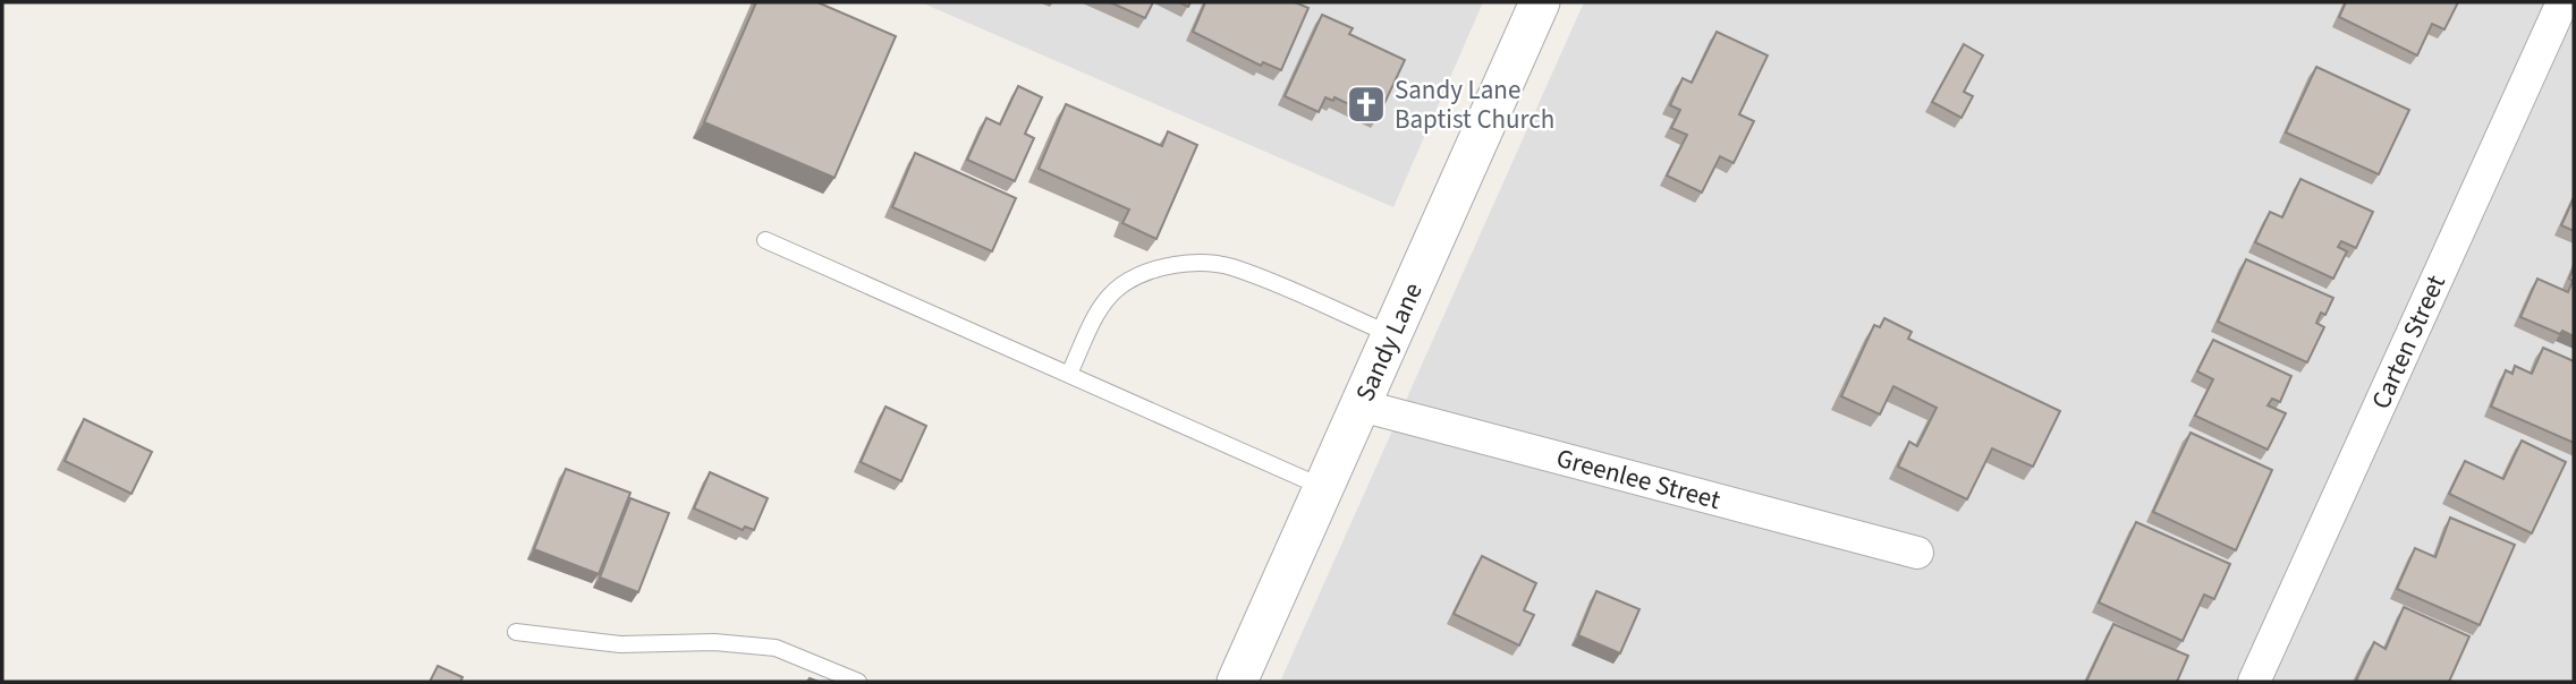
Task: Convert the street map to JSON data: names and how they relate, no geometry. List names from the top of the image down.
{
  "streets": {
    "street": ["Sandy Lane", "Carten Street", "Greenlee Street"]
  },
  "crossings": [
    ["Sandy Lane", "Greenlee Street"]
  ],
  "places": {
    "church": ["Sandy Lane Baptist Church"]
  }
}
